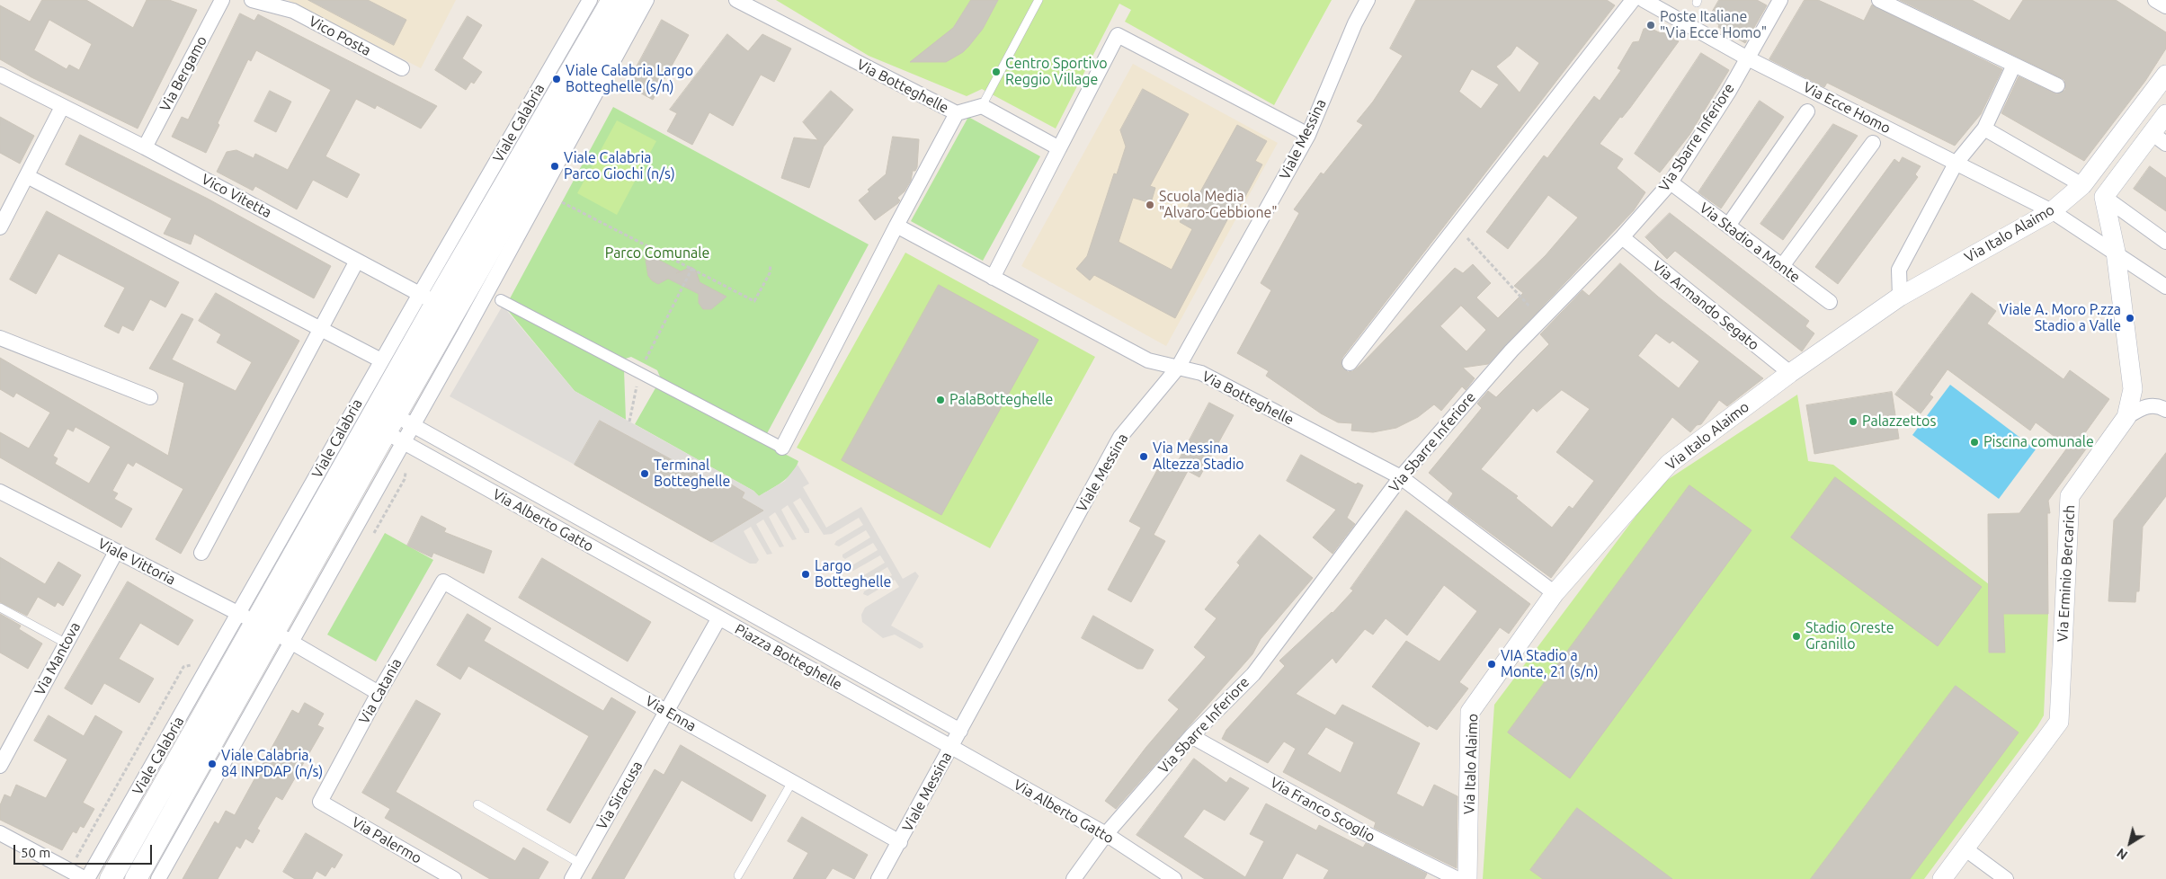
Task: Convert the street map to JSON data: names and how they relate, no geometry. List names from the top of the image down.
{
  "streets": {
    "main road": ["Viale Calabria"],
    "street": [
      "Vico Posta",
      "Via Bergamo",
      "Via Botteghelle",
      "Via Ecce Homo",
      "Via Sbarre Inferiore",
      "Viale Messina",
      "Vico Vitetta",
      "Via Italo Alaimo",
      "Via Stadio a Monte",
      "Via Armando Segato",
      "Via Alberto Gatto",
      "Viale Vittoria",
      "Via Erminio Bercarich",
      "Piazza Botteghelle",
      "Via Mantova",
      "Via Catania",
      "Via Enna",
      "Via Siracusa",
      "Via Franco Scoglio",
      "Via Palermo"
    ]
  },
  "crossings": [
    ["Via Bergamo", "Vico Vitetta"],
    ["Via Botteghelle", "Via Sbarre Inferiore"],
    ["Via Botteghelle", "Viale Messina"],
    ["Via Botteghelle", "Via Italo Alaimo"],
    ["Via Ecce Homo", "Via Sbarre Inferiore"],
    ["Via Ecce Homo", "Via Italo Alaimo"],
    ["Via Ecce Homo", "Via Erminio Bercarich"],
    ["Viale Calabria", "Vico Vitetta"],
    ["Viale Calabria", "Via Alberto Gatto"],
    ["Viale Calabria", "Viale Vittoria"],
    ["Via Sbarre Inferiore", "Via Stadio a Monte"],
    ["Via Sbarre Inferiore", "Via Armando Segato"],
    ["Via Sbarre Inferiore", "Via Alberto Gatto"],
    ["Via Sbarre Inferiore", "Via Franco Scoglio"],
    ["Viale Messina", "Via Alberto Gatto"],
    ["Viale Messina", "Piazza Botteghelle"],
    ["Viale Messina", "Via Enna"],
    ["Via Italo Alaimo", "Via Armando Segato"],
    ["Via Alberto Gatto", "Piazza Botteghelle"],
    ["Viale Vittoria", "Via Mantova"],
    ["Viale Vittoria", "Via Catania"],
    ["Piazza Botteghelle", "Via Enna"],
    ["Piazza Botteghelle", "Via Siracusa"],
    ["Via Catania", "Via Enna"],
    ["Via Catania", "Via Palermo"],
    ["Via Enna", "Via Siracusa"]
  ],
  "parks": ["Parco Comunale"],
  "places": [
    "Poste Italiane \"Via Ecce Homo\"",
    "Centro Sportivo Reggio Village",
    "Viale Calabria Largo Botteghelle (s/n)",
    "Viale Calabria Parco Giochi (n/s)",
    "Scuola Media \"Alvaro-Gebbione\"",
    "Viale A. Moro P.zza Stadio a Valle",
    "PalaBotteghelle",
    "Palazzettos",
    "Piscina comunale",
    "Via Messina Altezza Stadio",
    "Terminal Botteghelle",
    "Largo Botteghelle",
    "Stadio Oreste Granillo",
    "VIA Stadio a Monte, 21 (s/n)",
    "Viale Calabria, 84 INPDAP (n/s)"
  ],
  "scale_bar": "50 m",
  "north": "bottom left"
}
